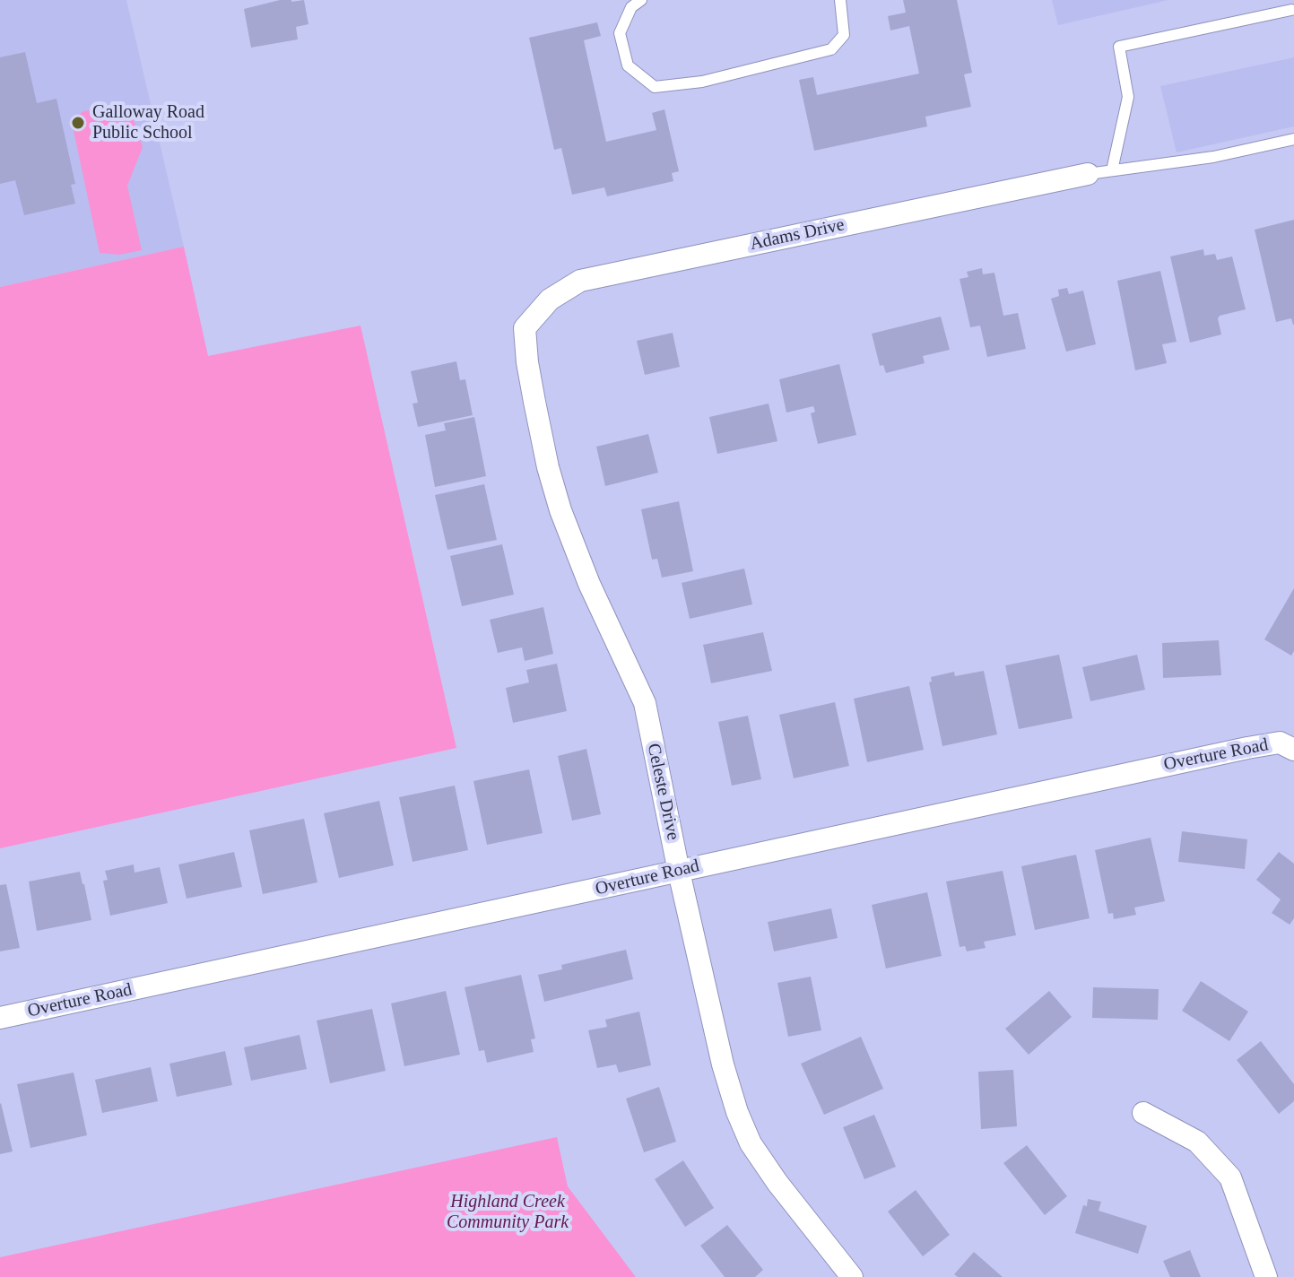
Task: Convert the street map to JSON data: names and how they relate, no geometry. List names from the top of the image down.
{
  "streets": {
    "street": ["Adams Drive", "Overture Road", "Celeste Drive"]
  },
  "crossings": [
    ["Adams Drive", "Celeste Drive"],
    ["Overture Road", "Celeste Drive"]
  ],
  "parks": ["Highland Creek Community Park"],
  "places": ["Galloway Road Public School"]
}
